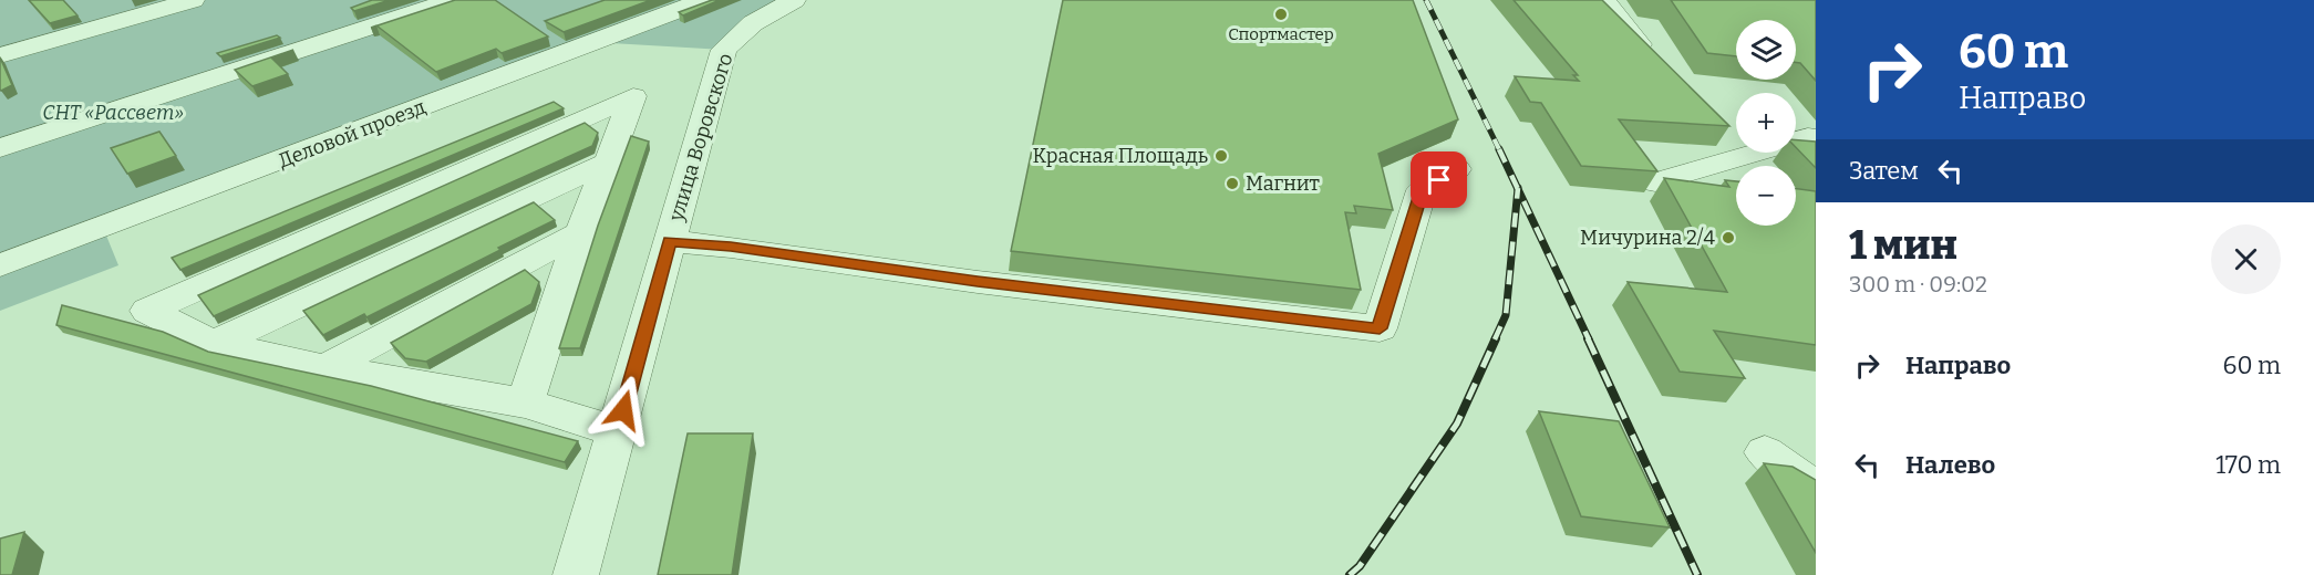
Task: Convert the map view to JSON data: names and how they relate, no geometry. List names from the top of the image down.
{
  "streets": {
    "street": ["Деловой проезд", "улица Воровского"]
  },
  "parks": ["СНТ «Рассвет»"],
  "places": [
    "Спортмастер",
    "Красная Площадь",
    "Магнит",
    "Мичурина 2/4"
  ],
  "page": {
    "turn": ["60 m", "Направо"],
    "map_buttons": ["+", "−"],
    "then": "Затем",
    "heading": ["1 мин", "300 m · 09:02"],
    "list": [
      {
        "name": "Направо",
        "value": "60 m"
      },
      {
        "name": "Налево",
        "value": "170 m"
      }
    ]
  }
}
